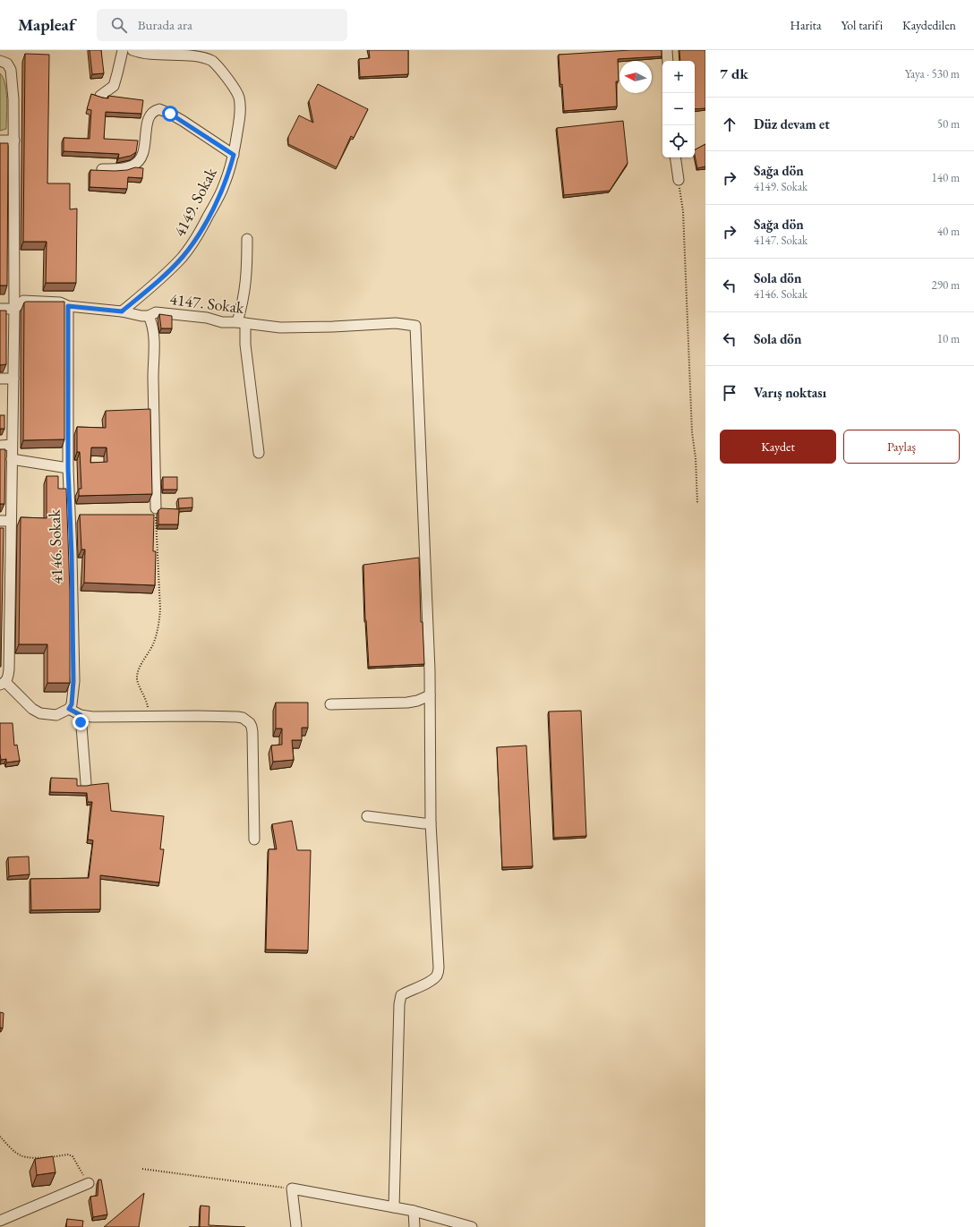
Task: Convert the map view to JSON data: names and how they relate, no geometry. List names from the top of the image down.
{
  "streets": {
    "street": ["4149. Sokak", "4147. Sokak", "4146. Sokak"]
  },
  "crossings": [
    ["4149. Sokak", "4147. Sokak"],
    ["4147. Sokak", "4146. Sokak"]
  ],
  "north": "left",
  "page": {
    "header": "Mapleaf",
    "search": "Burada ara",
    "nav": ["Harita", "Yol tarifi", "Kaydedilen"],
    "heading": ["7 dk", "Yaya · 530 m"],
    "map_buttons": ["+", "−"],
    "list": [
      ["Düz devam et", "50 m"],
      ["Sağa dön", "4149. Sokak", "140 m"],
      ["Sağa dön", "4147. Sokak", "40 m"],
      ["Sola dön", "4146. Sokak", "290 m"],
      ["Sola dön", "10 m"],
      "Varış noktası"
    ],
    "buttons": ["Kaydet", "Paylaş"]
  }
}
